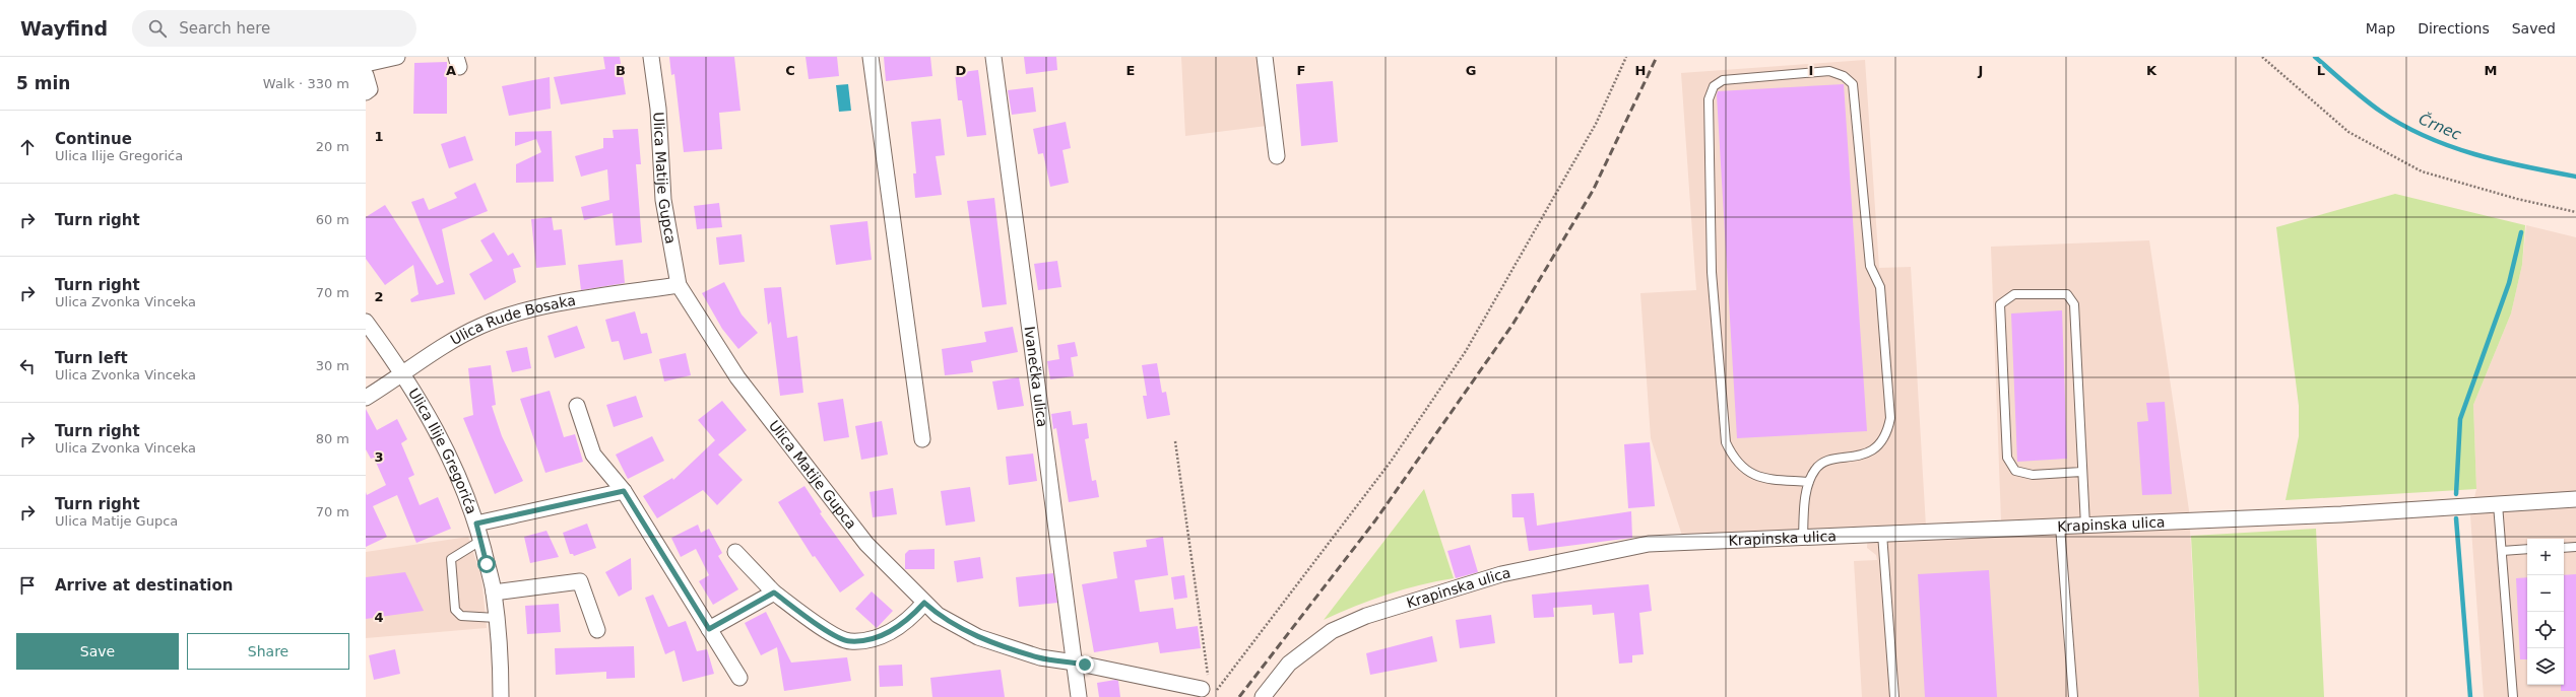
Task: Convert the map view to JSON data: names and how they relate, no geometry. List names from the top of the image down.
{
  "streets": {
    "street": [
      "Ulica Matije Gupca",
      "Ulica Rude Bosaka",
      "Ivanečka ulica",
      "Ulica Ilije Gregorića",
      "Krapinska ulica"
    ]
  },
  "crossings": [
    ["Ulica Matije Gupca", "Ulica Rude Bosaka"],
    ["Ulica Matije Gupca", "Ivanečka ulica"],
    ["Ulica Rude Bosaka", "Ulica Ilije Gregorića"]
  ],
  "water": ["Črnec"],
  "page": {
    "header": "Wayfind",
    "search": "Search here",
    "nav": ["Map", "Directions", "Saved"],
    "heading": ["5 min", "Walk · 330 m"],
    "list": [
      ["Continue", "Ulica Ilije Gregorića", "20 m"],
      ["Turn right", "60 m"],
      ["Turn right", "Ulica Zvonka Vinceka", "70 m"],
      ["Turn left", "Ulica Zvonka Vinceka", "30 m"],
      ["Turn right", "Ulica Zvonka Vinceka", "80 m"],
      ["Turn right", "Ulica Matije Gupca", "70 m"],
      "Arrive at destination"
    ],
    "map_buttons": ["+", "−"],
    "buttons": ["Save", "Share"]
  },
  "grid": {
    "columns": [
      "A",
      "B",
      "C",
      "D",
      "E",
      "F",
      "G",
      "H",
      "I",
      "J",
      "K",
      "L",
      "M"
    ],
    "rows": [
      "1",
      "2",
      "3",
      "4"
    ]
  }
}
